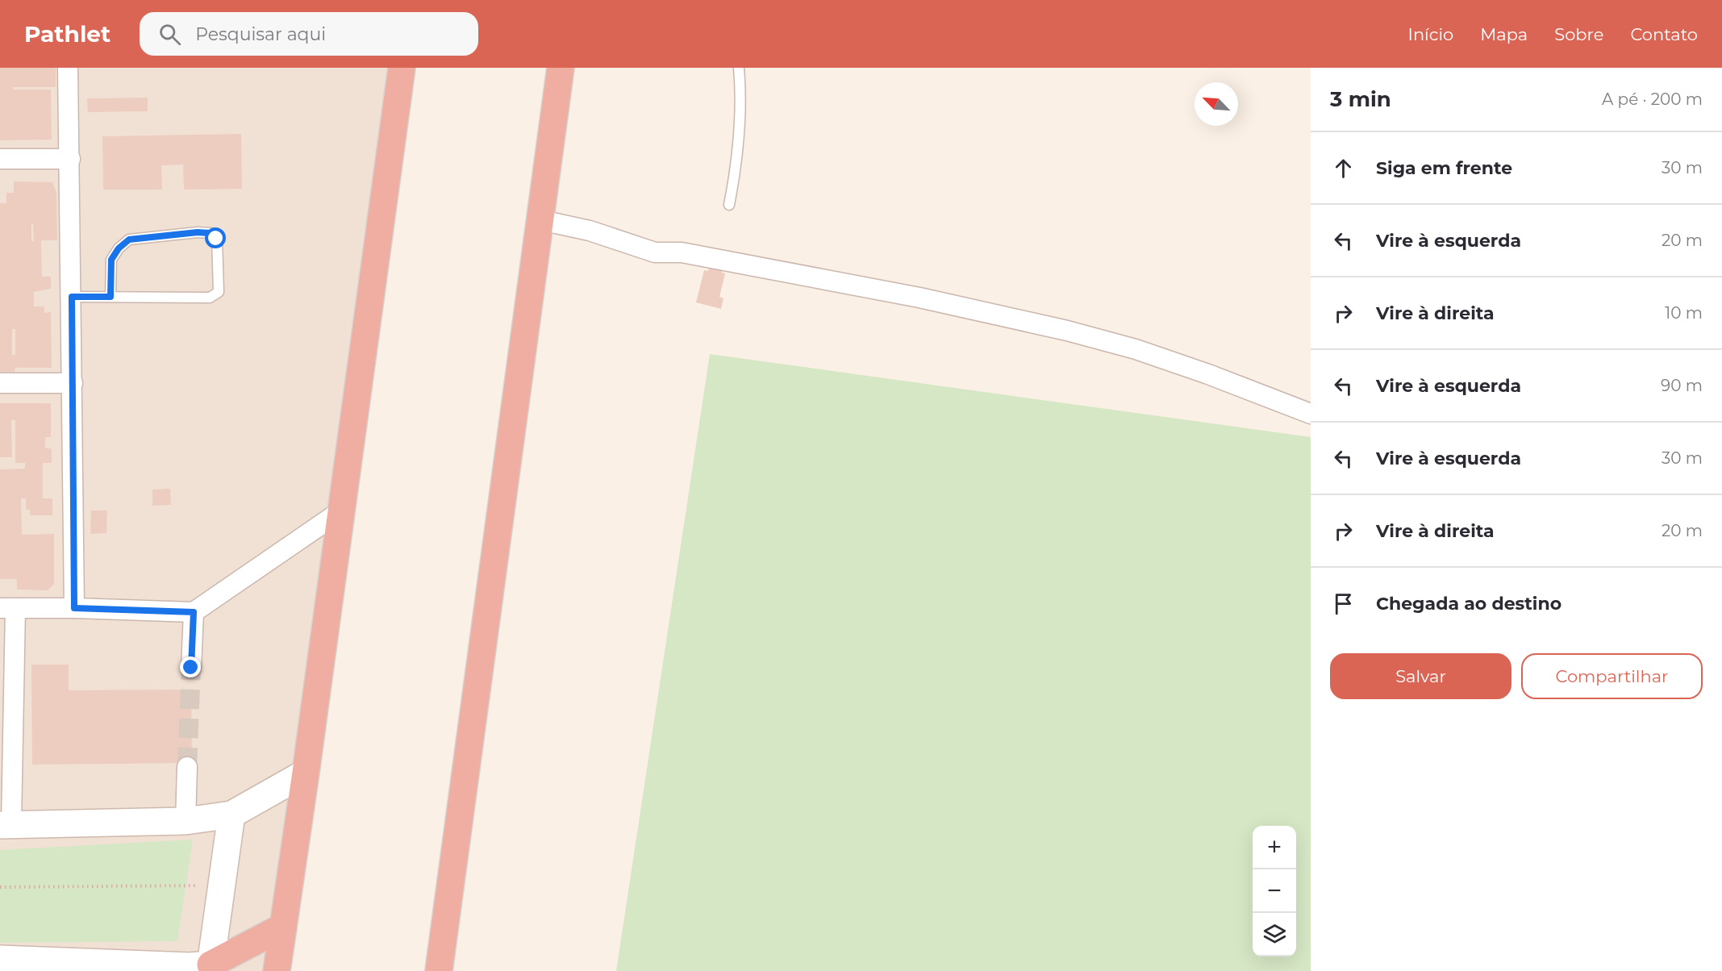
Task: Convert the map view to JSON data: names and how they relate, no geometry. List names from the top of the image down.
{
  "north": "top left",
  "page": {
    "header": "Pathlet",
    "search": "Pesquisar aqui",
    "nav": [
      "Início",
      "Mapa",
      "Sobre",
      "Contato"
    ],
    "heading": ["3 min", "A pé · 200 m"],
    "list": [
      ["Siga em frente", "30 m"],
      ["Vire à esquerda", "20 m"],
      ["Vire à direita", "10 m"],
      ["Vire à esquerda", "90 m"],
      ["Vire à esquerda", "30 m"],
      ["Vire à direita", "20 m"],
      "Chegada ao destino"
    ],
    "buttons": ["Salvar", "Compartilhar"],
    "map_buttons": ["+", "−"]
  }
}
